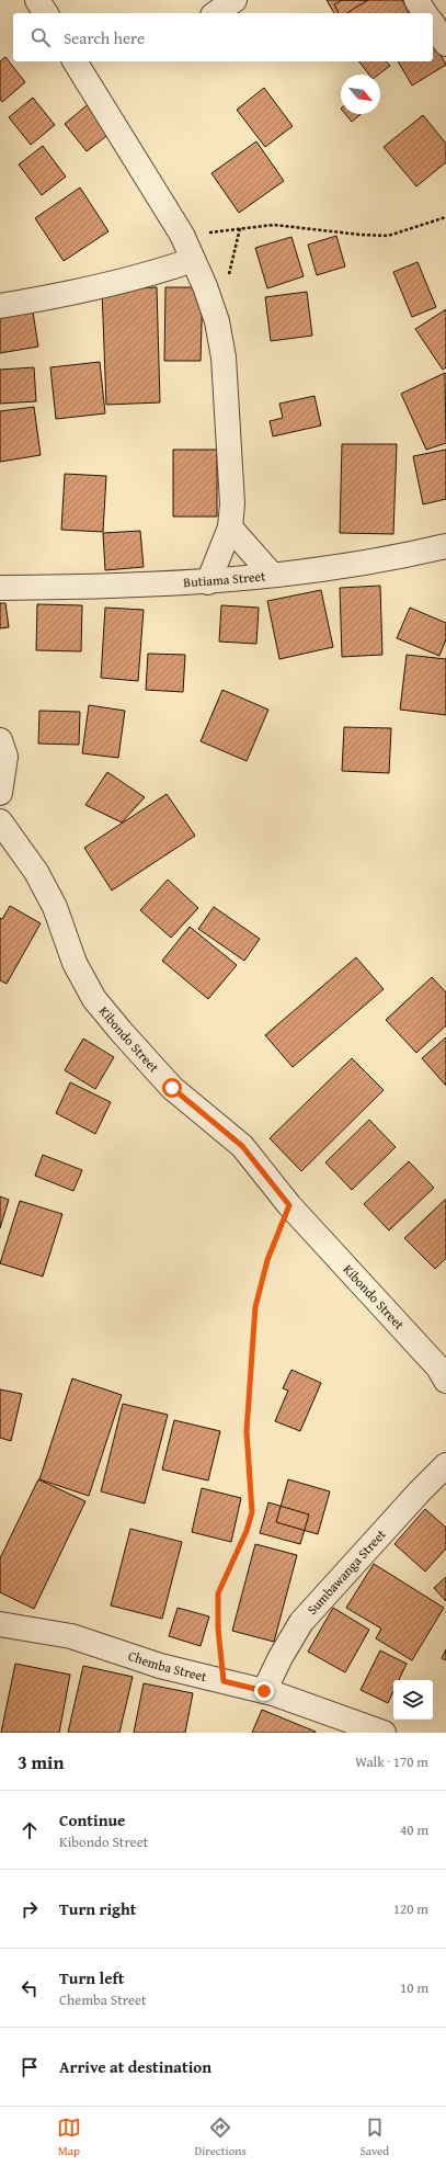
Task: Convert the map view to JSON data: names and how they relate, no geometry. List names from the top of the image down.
{
  "streets": {
    "street": [
      "Butiama Street",
      "Kibondo Street",
      "Sumbawanga Street",
      "Chemba Street"
    ]
  },
  "crossings": [
    ["Sumbawanga Street", "Chemba Street"]
  ],
  "north": "bottom right",
  "page": {
    "search": "Search here",
    "heading": ["3 min", "Walk · 170 m"],
    "list": [
      ["Continue", "Kibondo Street", "40 m"],
      ["Turn right", "120 m"],
      ["Turn left", "Chemba Street", "10 m"],
      "Arrive at destination"
    ],
    "nav": ["Map", "Directions", "Saved"]
  }
}
